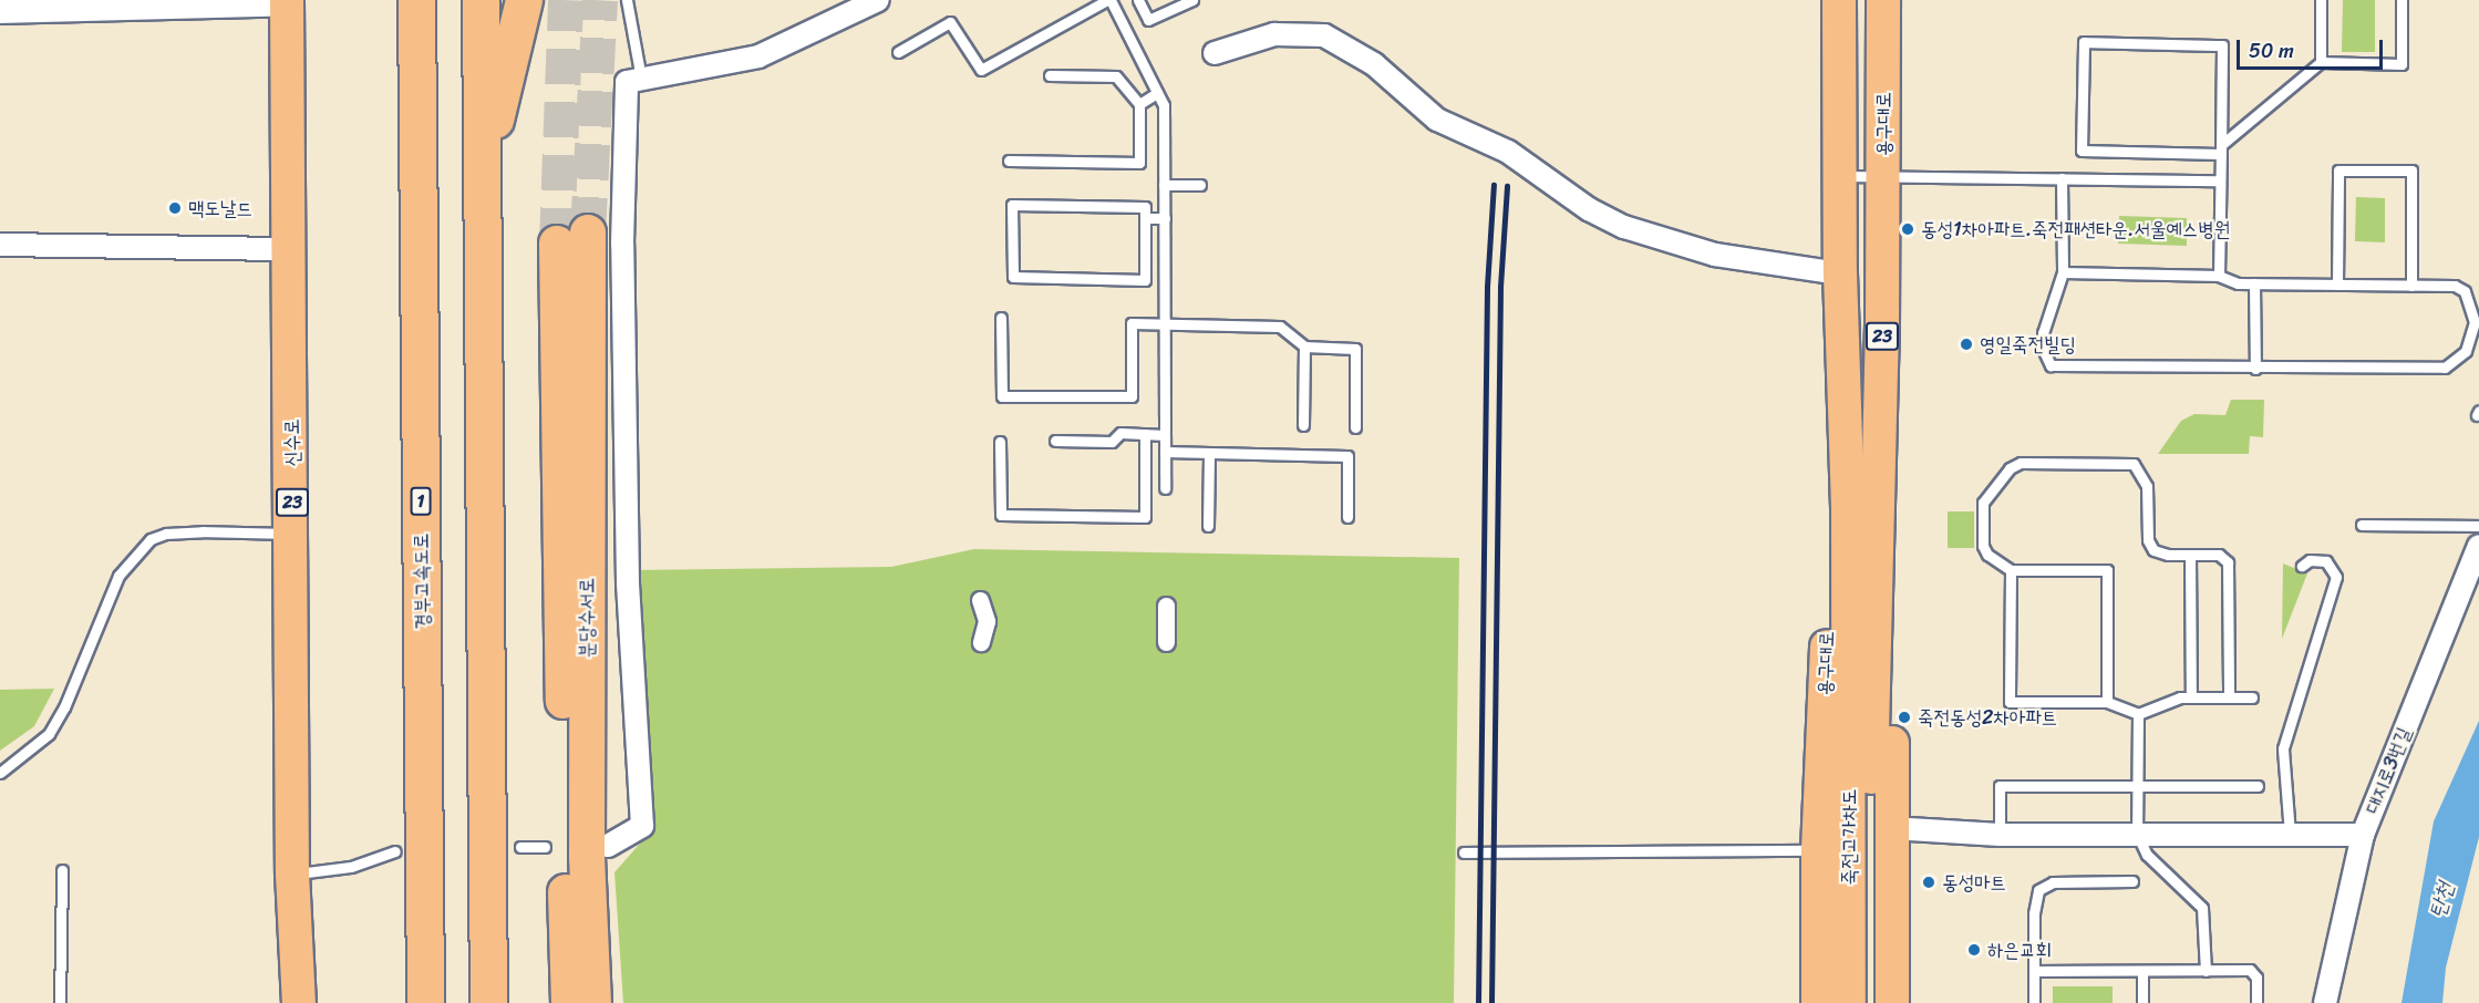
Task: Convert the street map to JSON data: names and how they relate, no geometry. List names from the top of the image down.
{
  "streets": {
    "highway": ["1", "경부고속도로", "분당수서로"],
    "main road": [
      "용구대로",
      "23",
      "신수로",
      "죽전고가차도"
    ],
    "street": ["대지로3번길"]
  },
  "crossings": [
    ["용구대로", "죽전고가차도"]
  ],
  "water": ["탄천"],
  "places": [
    "맥도날드",
    "동성1차아파트.죽전패션타운.서울예스병원",
    "영일죽전빌딩",
    "죽전동성2차아파트",
    "동성마트",
    "하은교회"
  ],
  "scale_bar": "50 m"
}
